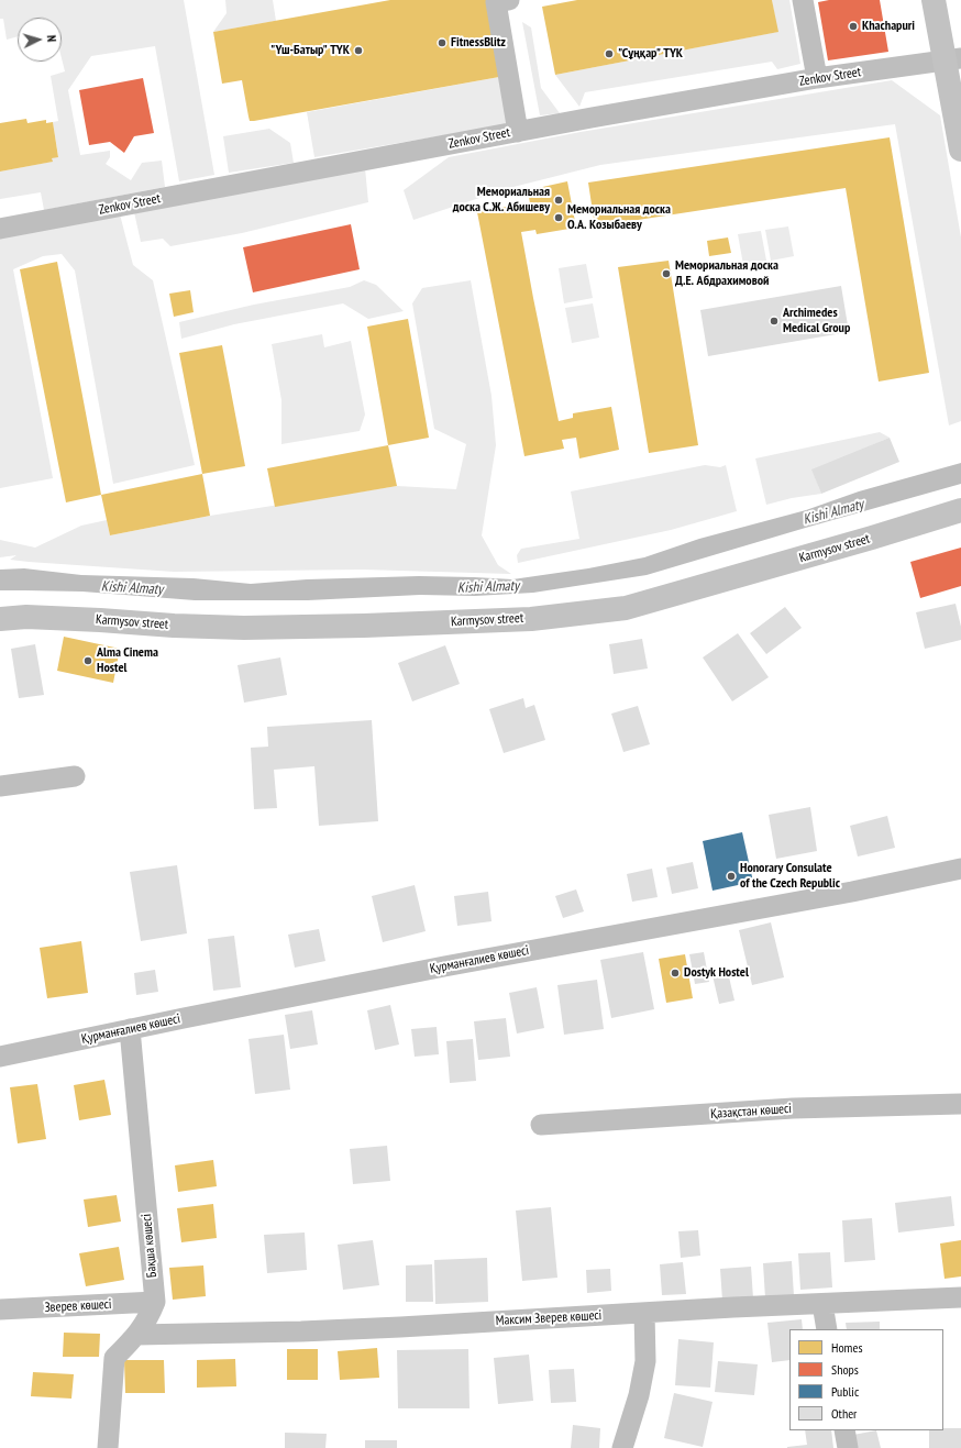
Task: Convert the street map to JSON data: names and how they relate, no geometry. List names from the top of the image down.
{
  "streets": {
    "street": [
      "Zenkov Street",
      "Karmysov street",
      "Қурманғалиев көшесі",
      "Қазақстан көшесі",
      "Бақша көшесі",
      "Зверев көшесі",
      "Максим Зверев көшесі"
    ]
  },
  "crossings": [
    ["Қурманғалиев көшесі", "Бақша көшесі"],
    ["Бақша көшесі", "Зверев көшесі"],
    ["Бақша көшесі", "Максим Зверев көшесі"]
  ],
  "water": ["Kіshі Almaty"],
  "places": [
    "Khachapuri",
    "FitnessBlitz",
    "\"Үш-Батыр\" ТҮК",
    "\"Сұңқар\" ТҮК",
    "Мемориальная доска С.Ж. Абишеву",
    "Мемориальная доска О.А. Козыбаеву",
    "Мемориальная доска Д.Е. Абдрахимовой",
    "Archimedes Medical Group",
    "Alma Cinema Hostel",
    "Honorary Consulate of the Czech Republic",
    "Dostyk Hostel"
  ],
  "legend": [
    "Homes",
    "Shops",
    "Public",
    "Other"
  ],
  "north": "right"
}
